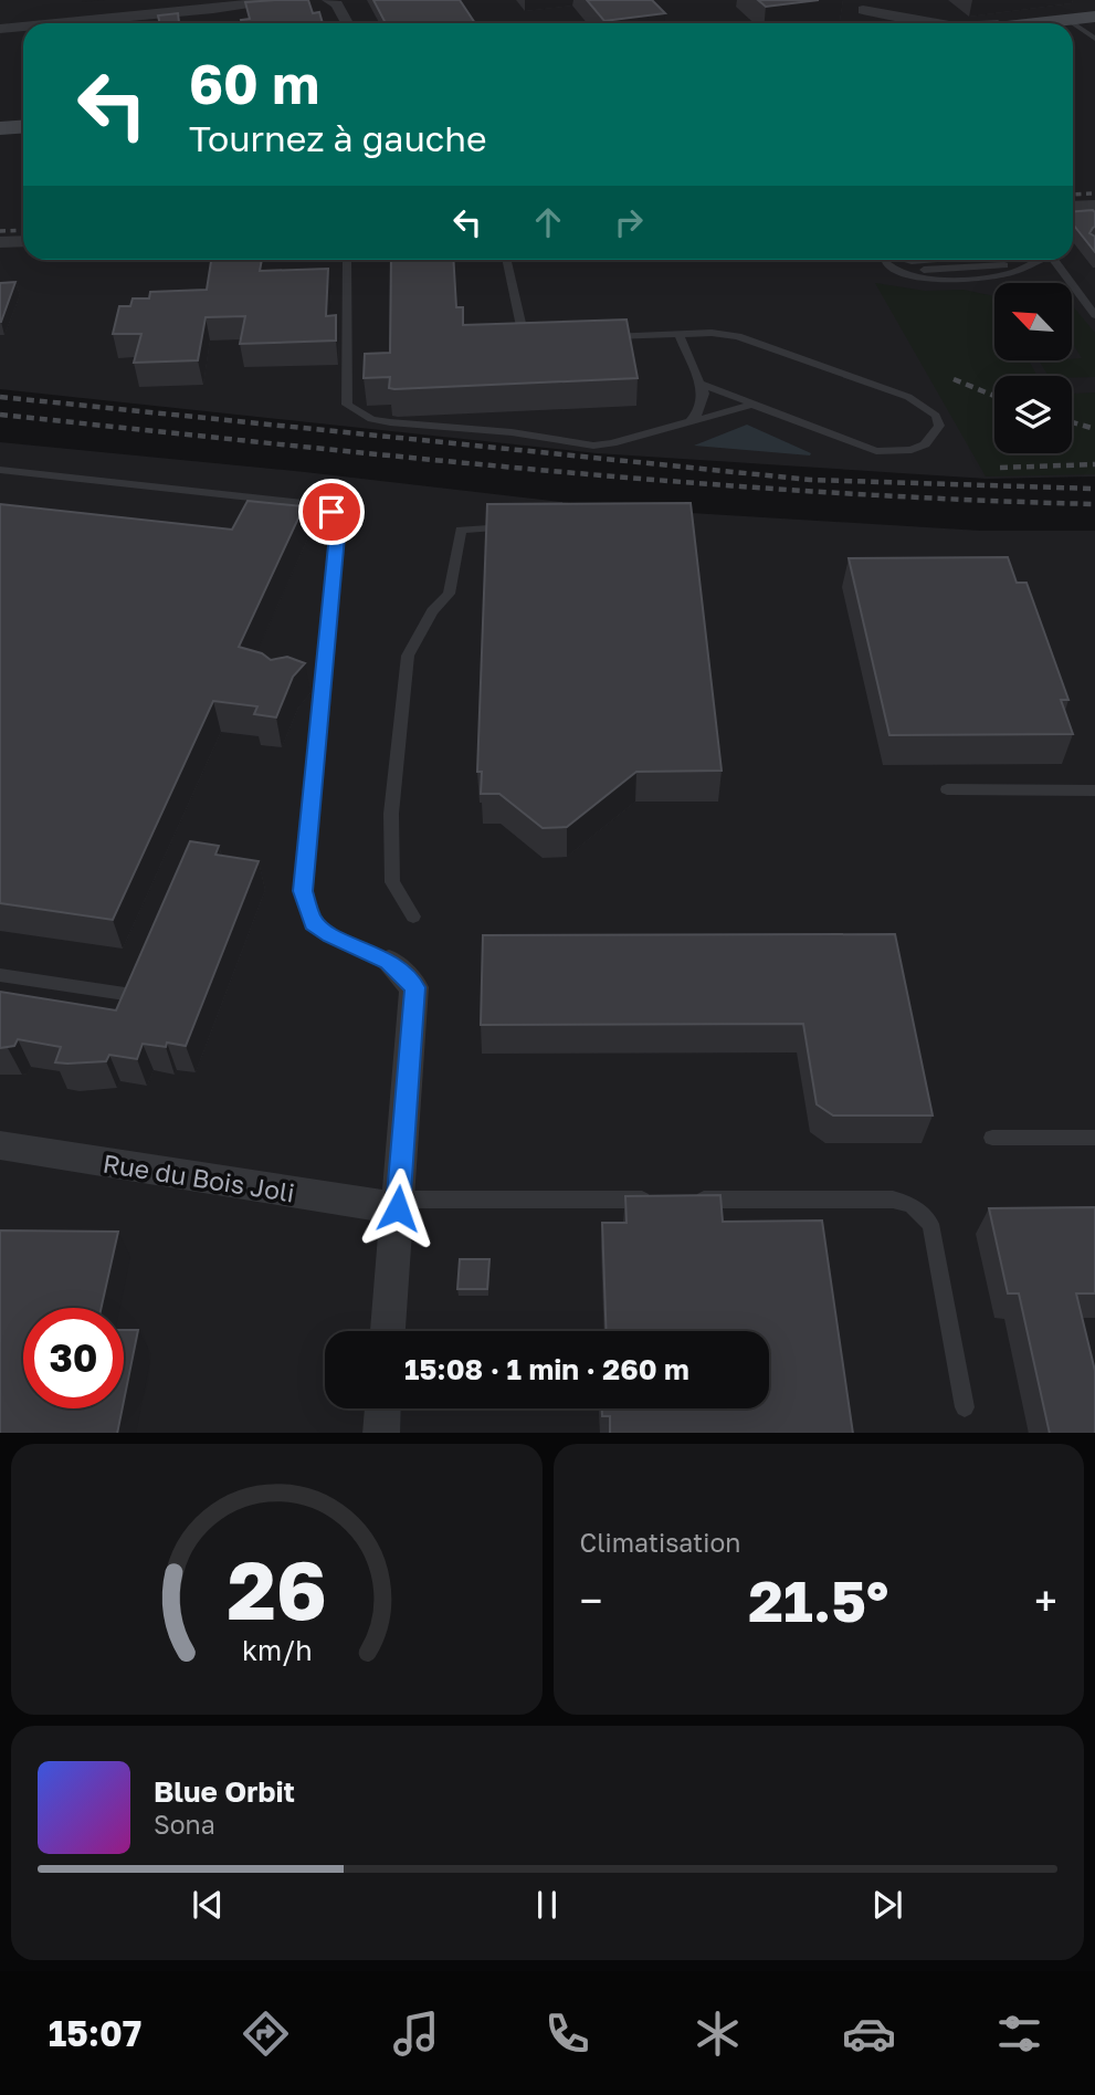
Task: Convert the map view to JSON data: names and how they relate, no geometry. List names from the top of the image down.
{
  "streets": {
    "street": ["Rue du Bois Joli"]
  },
  "north": "top left",
  "page": {
    "turn": ["60 m", "Tournez à gauche"],
    "limit": "30",
    "trip": "15:08 · 1 min · 260 m",
    "tile": "Climatisation",
    "heat": ["−", "21.5°", "+"],
    "song": ["Blue Orbit", "Sona"],
    "tabs": "15:07",
    "gauge": ["26", "km/h"]
  }
}
